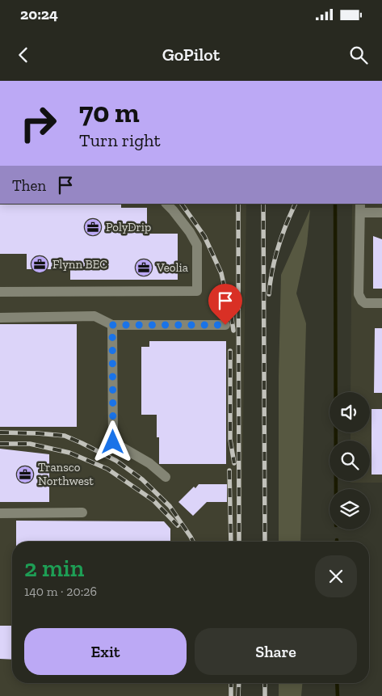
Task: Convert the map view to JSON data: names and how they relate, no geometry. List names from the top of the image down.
{
  "places": {
    "office": [
      "PolyDrip",
      "Flynn BEC",
      "Veolia",
      "Transco Northwest"
    ]
  },
  "page": {
    "status": "20:24",
    "header": "GoPilot",
    "turn": ["70 m", "Turn right"],
    "then": "Then",
    "heading": ["2 min", "140 m · 20:26"],
    "buttons": ["Exit", "Share"]
  }
}
